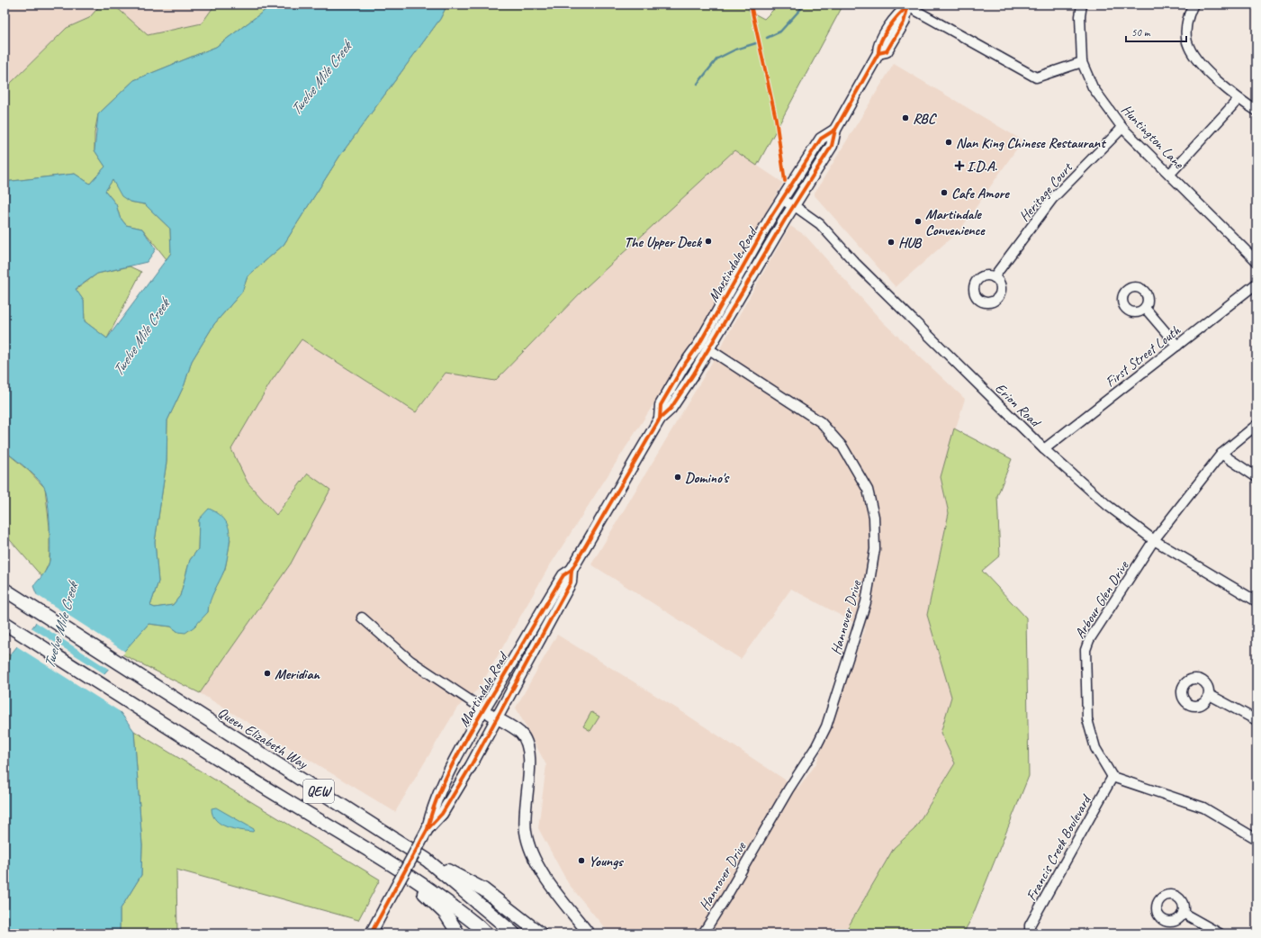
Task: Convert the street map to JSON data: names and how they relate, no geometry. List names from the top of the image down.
{
  "streets": {
    "highway": ["Queen Elizabeth Way", "QEW"],
    "main road": ["Martindale Road"],
    "street": [
      "Huntington Lane",
      "Heritage Court",
      "First Street Louth",
      "Erion Road",
      "Arbour Glen Drive",
      "Hannover Drive",
      "Francis Creek Boulevard"
    ]
  },
  "crossings": [
    ["Huntington Lane", "Heritage Court"],
    ["Martindale Road", "Erion Road"],
    ["Martindale Road", "Hannover Drive"],
    ["First Street Louth", "Erion Road"],
    ["Erion Road", "Arbour Glen Drive"],
    ["Arbour Glen Drive", "Francis Creek Boulevard"]
  ],
  "water": ["Twelve Mile Creek"],
  "places": {
    "other": [
      "RBC",
      "Nan King Chinese Restaurant",
      "Cafe Amore",
      "Martindale Convenience",
      "The Upper Deck",
      "HUB",
      "Domino's",
      "Meridian",
      "Youngs"
    ],
    "health": ["I.D.A."]
  },
  "scale_bar": "50 m"
}
